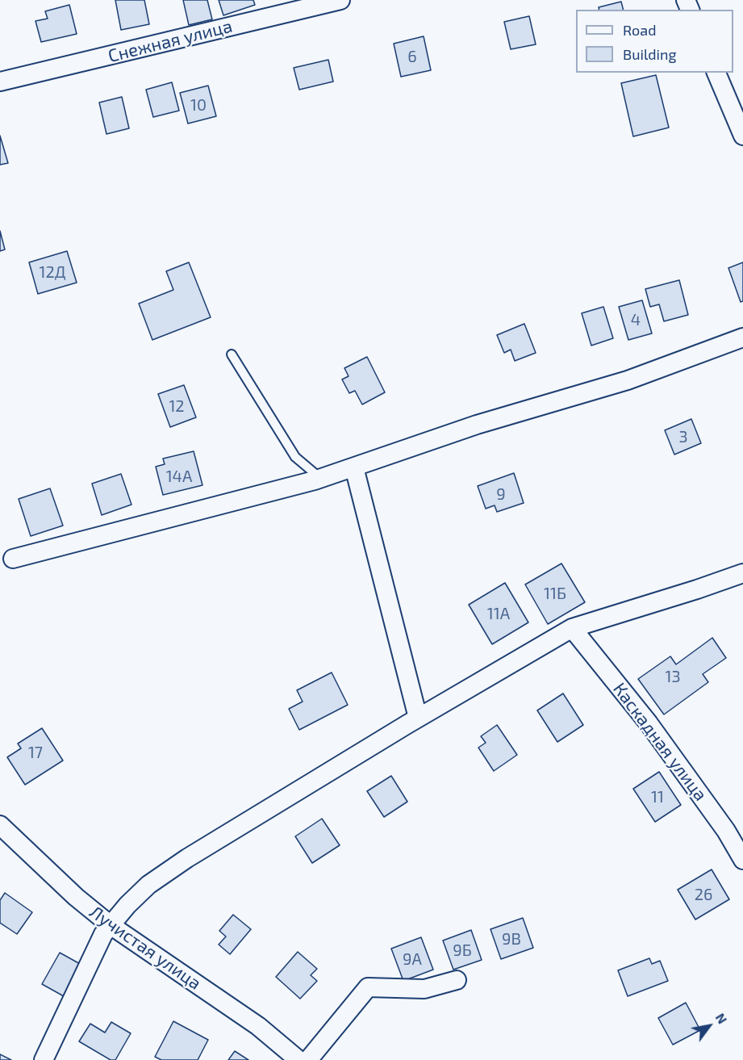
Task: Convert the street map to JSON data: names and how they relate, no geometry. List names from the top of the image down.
{
  "streets": {
    "street": ["Снежная улица", "Каскадная улица", "Лучистая улица"]
  },
  "house_numbers": [
    "6",
    "10",
    "12Д",
    "4",
    "12",
    "3",
    "14А",
    "9",
    "11Б",
    "11А",
    "13",
    "17",
    "11",
    "26",
    "9В",
    "9Б",
    "9А"
  ],
  "legend": ["Road", "Building"],
  "north": "top right"
}
